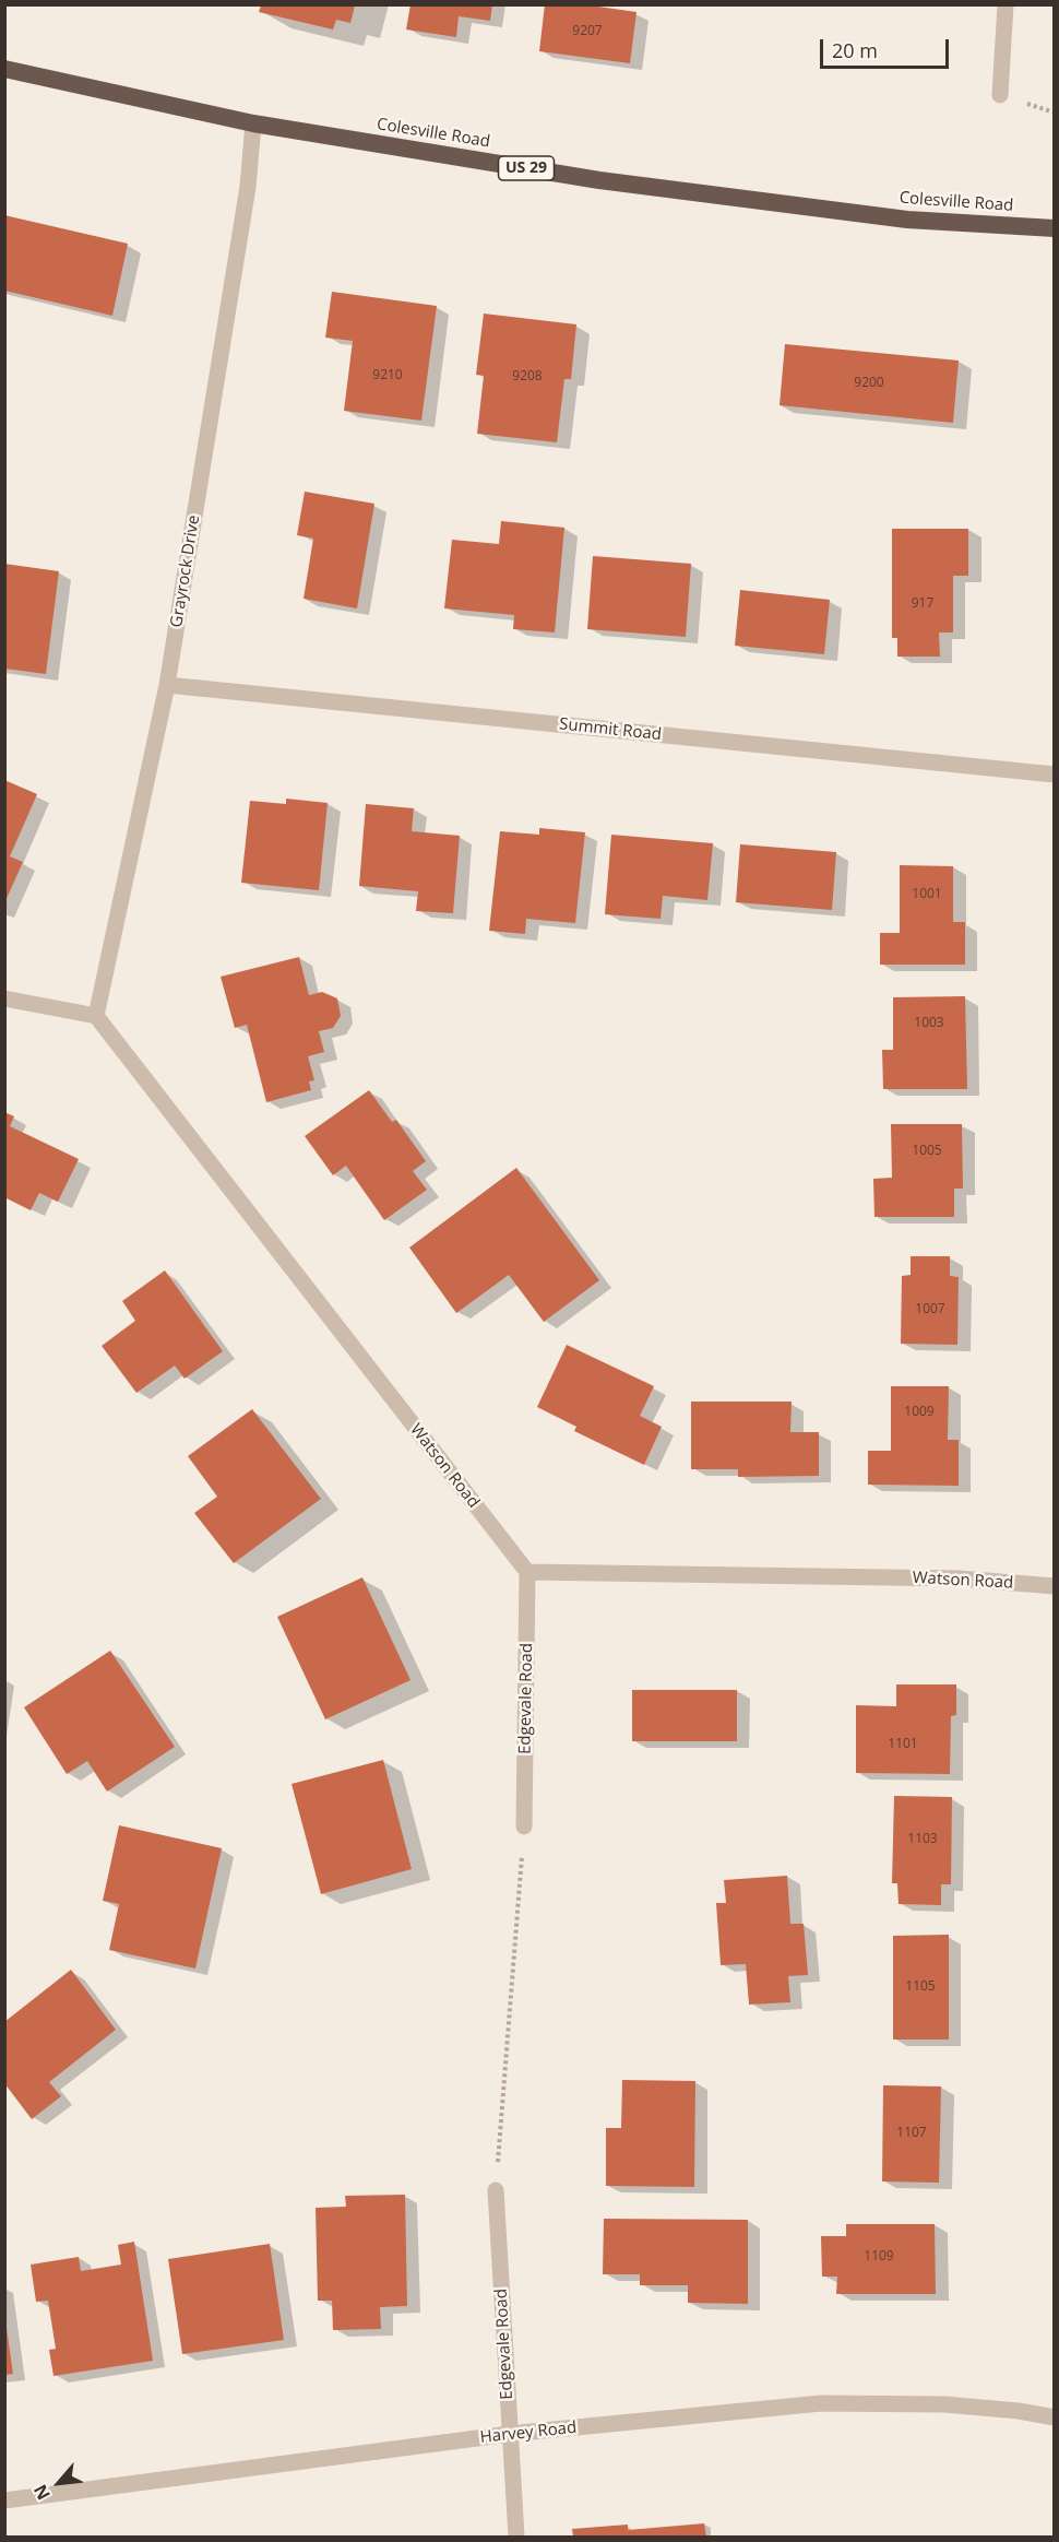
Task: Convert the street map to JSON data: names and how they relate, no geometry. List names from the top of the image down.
{
  "streets": {
    "highway": ["Colesville Road", "US 29"],
    "street": [
      "Grayrock Drive",
      "Summit Road",
      "Watson Road",
      "Edgevale Road",
      "Harvey Road"
    ]
  },
  "crossings": [
    ["Colesville Road", "Grayrock Drive"],
    ["Grayrock Drive", "Summit Road"],
    ["Grayrock Drive", "Watson Road"],
    ["Watson Road", "Edgevale Road"],
    ["Edgevale Road", "Harvey Road"]
  ],
  "house_numbers": [
    "9207",
    "9210",
    "9208",
    "9200",
    "917",
    "1001",
    "1003",
    "1005",
    "1007",
    "1009",
    "1101",
    "1103",
    "1105",
    "1107",
    "1109"
  ],
  "scale_bar": "20 m",
  "north": "bottom left"
}
